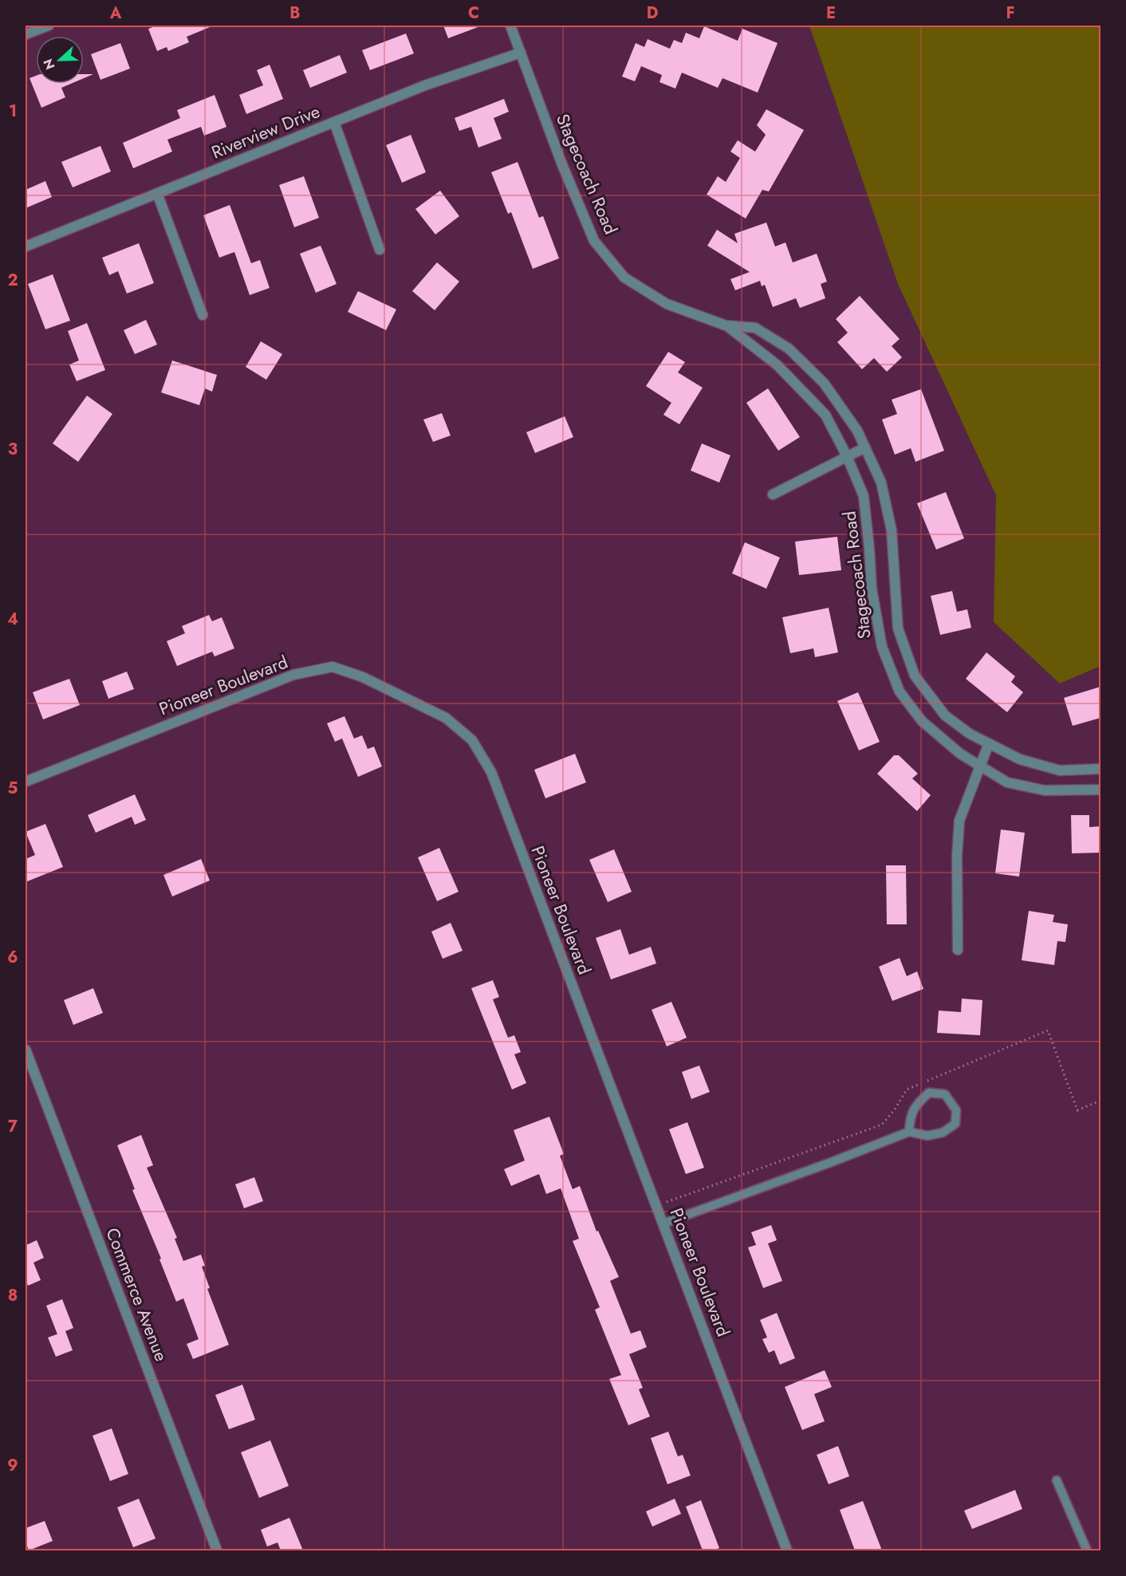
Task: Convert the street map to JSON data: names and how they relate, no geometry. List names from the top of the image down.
{
  "streets": {
    "street": [
      "Riverview Drive",
      "Stagecoach Road",
      "Pioneer Boulevard",
      "Commerce Avenue"
    ]
  },
  "crossings": [
    ["Riverview Drive", "Stagecoach Road"]
  ],
  "north": "left",
  "grid": {
    "columns": [
      "A",
      "B",
      "C",
      "D",
      "E",
      "F"
    ],
    "rows": [
      "1",
      "2",
      "3",
      "4",
      "5",
      "6",
      "7",
      "8",
      "9"
    ]
  }
}
